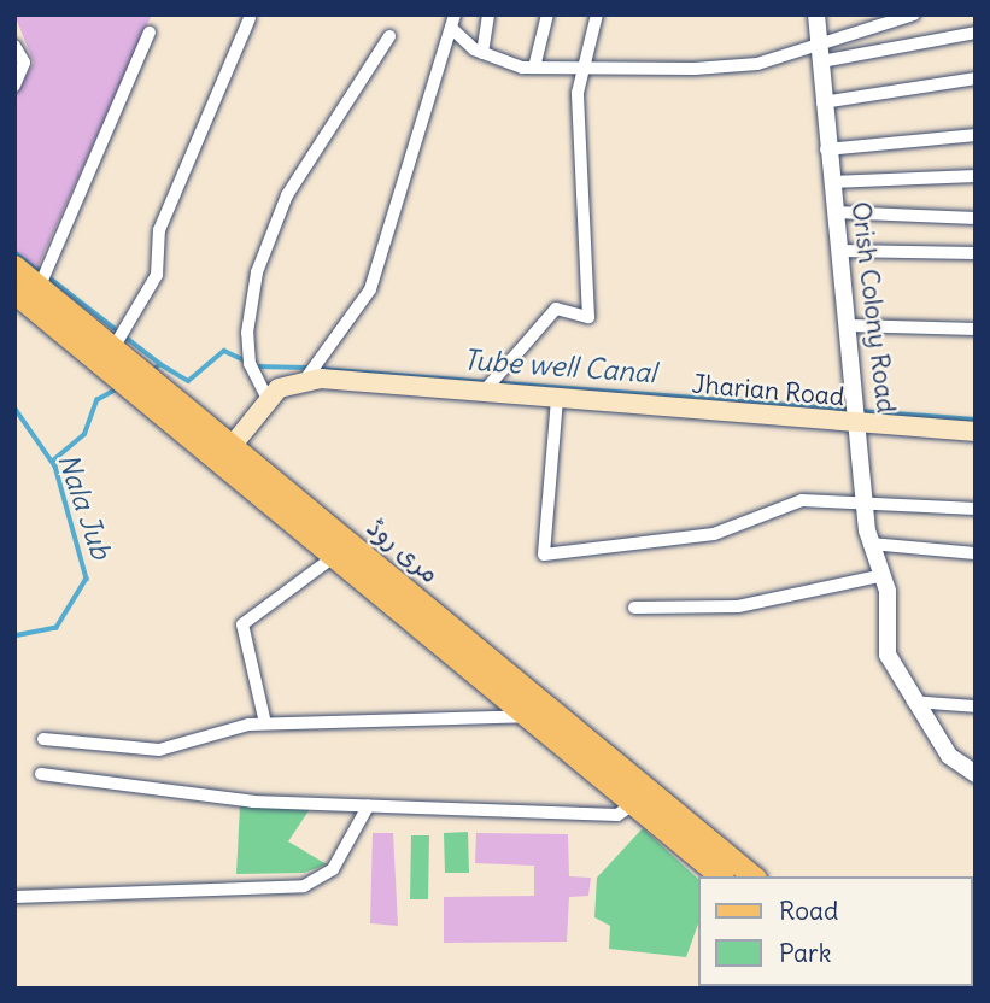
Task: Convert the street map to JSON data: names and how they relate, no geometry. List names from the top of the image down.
{
  "streets": {
    "main road": ["Jharian Road", "مری روڈ"],
    "street": ["Orish Colony Road"]
  },
  "crossings": [
    ["Orish Colony Road", "Jharian Road"],
    ["Jharian Road", "مری روڈ"]
  ],
  "water": ["Tube well Canal", "Nala Jub"],
  "legend": ["Road", "Park"]
}
